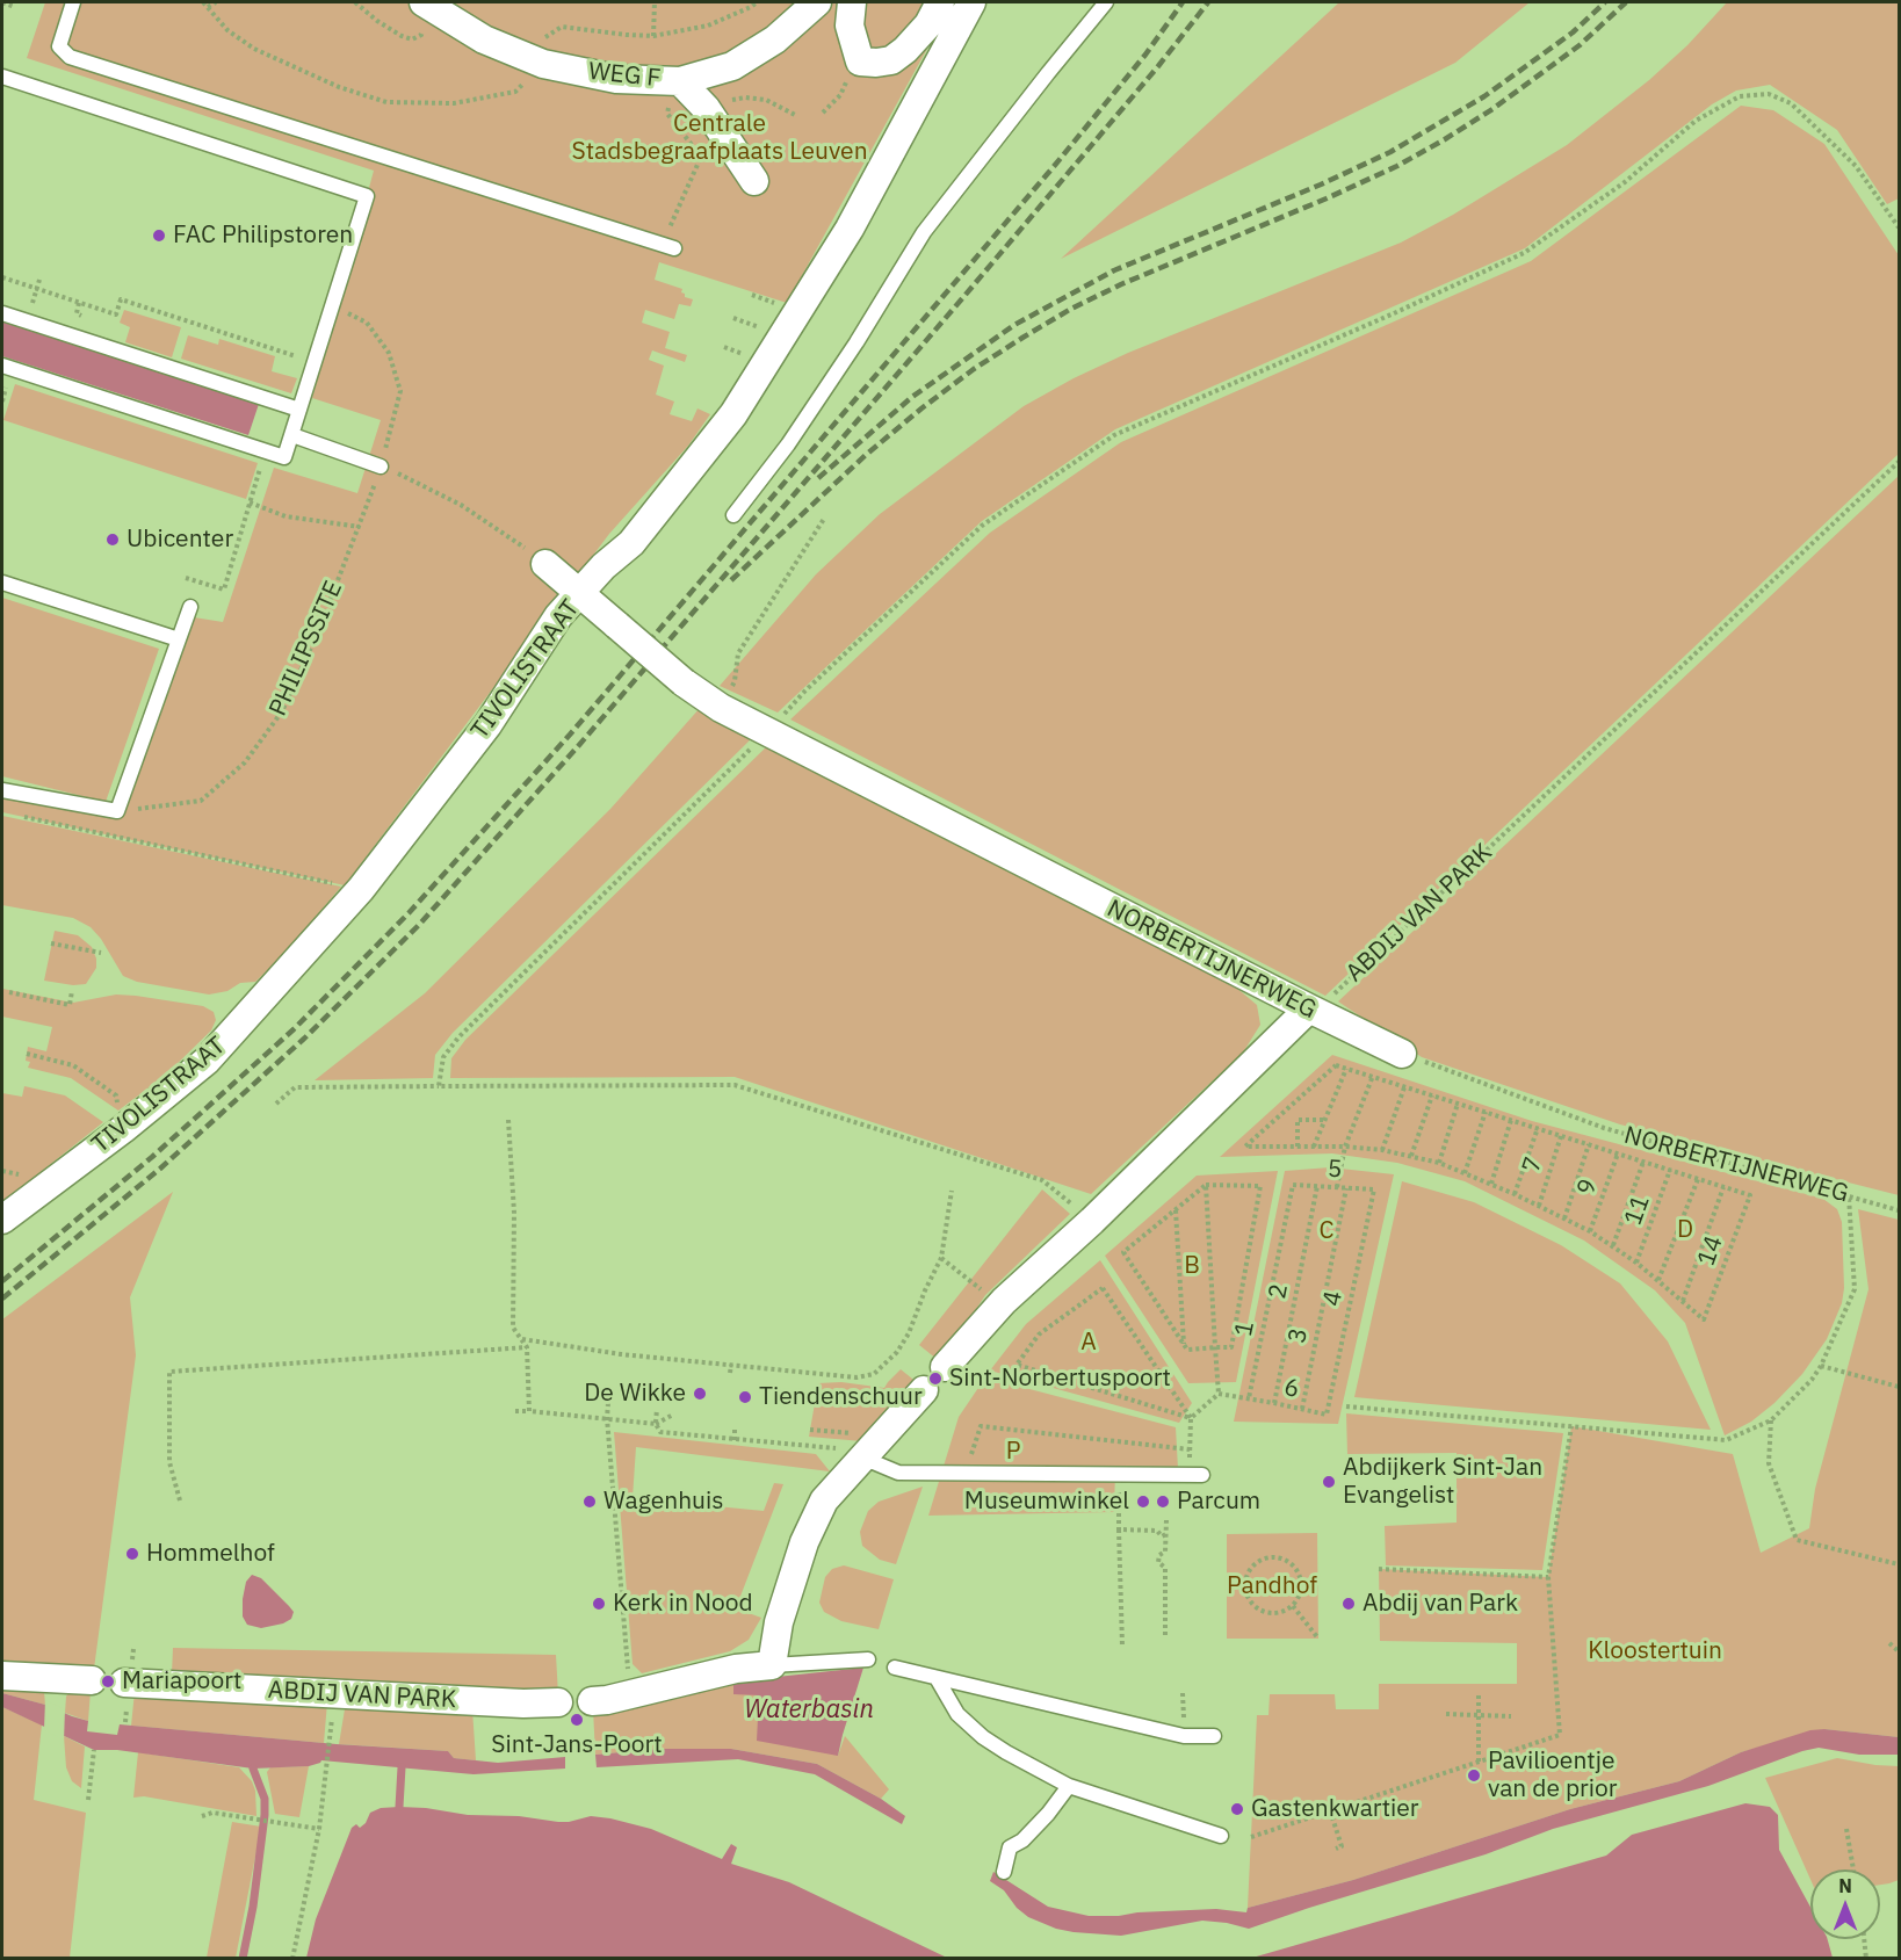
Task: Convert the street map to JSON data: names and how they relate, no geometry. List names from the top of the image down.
{
  "streets": {
    "street": [
      "WEG F",
      "TIVOLISTRAAT",
      "ABDIJ VAN PARK",
      "NORBERTIJNERWEG"
    ],
    "path": [
      "PHILIPSSITE",
      "7",
      "5",
      "9",
      "11",
      "14",
      "2",
      "4",
      "1",
      "3",
      "6"
    ]
  },
  "crossings": [
    ["TIVOLISTRAAT", "NORBERTIJNERWEG"],
    ["ABDIJ VAN PARK", "NORBERTIJNERWEG"],
    ["5", "2"],
    ["5", "4"],
    ["5", "1"],
    ["5", "3"],
    ["2", "6"],
    ["4", "6"],
    ["1", "6"],
    ["3", "6"]
  ],
  "water": ["Waterbasin"],
  "parks": [
    "Centrale Stadsbegraafplaats Leuven",
    "D",
    "C",
    "B",
    "A",
    "P",
    "Pandhof",
    "Kloostertuin"
  ],
  "places": [
    "FAC Philipstoren",
    "Ubicenter",
    "Sint-Norbertuspoort",
    "De Wikke",
    "Tiendenschuur",
    "Abdijkerk Sint-Jan Evangelist",
    "Wagenhuis",
    "Museumwinkel",
    "Parcum",
    "Hommelhof",
    "Kerk in Nood",
    "Abdij van Park",
    "Mariapoort",
    "Sint-Jans-Poort",
    "Pavilioentje van de prior",
    "Gastenkwartier"
  ],
  "north": "top"
}
